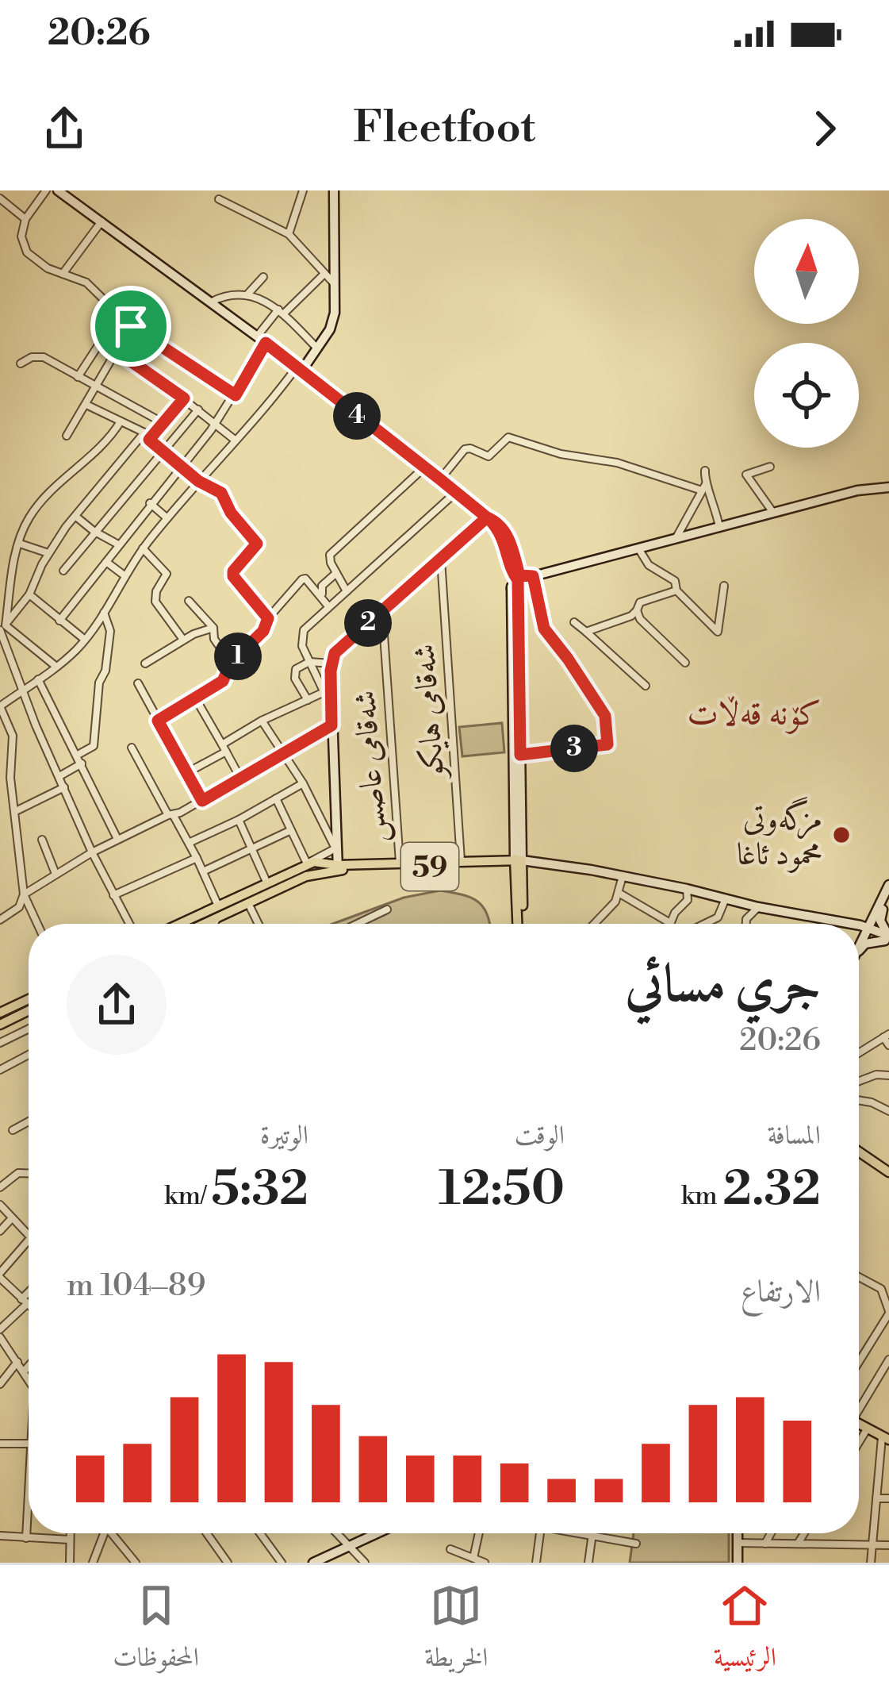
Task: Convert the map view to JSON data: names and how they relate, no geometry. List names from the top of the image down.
{
  "streets": {
    "main road": ["59"],
    "street": ["شه‌قامی هایكو", "شه‌قامی عاصس"]
  },
  "crossings": [
    ["شه‌قامی هایكو", "59"],
    ["شه‌قامی عاصس", "59"]
  ],
  "districts": ["کۆنە قەڵات"],
  "places": ["مزگه‌وتی محمود ئاغا"],
  "north": "top",
  "page": {
    "status": "20:26",
    "header": "Fleetfoot",
    "pins": [
      "4",
      "2",
      "1",
      "3"
    ],
    "heading": ["جري مسائي", "20:26"],
    "stats": [
      ["المسافة", "2.32 km"],
      ["الوقت", "12:50"],
      ["الوتيرة", "5:32 /km"]
    ],
    "chart": ["الارتفاع", "89–104 m"],
    "tabs": ["الرئيسية", "الخريطة", "المحفوظات"]
  }
}
